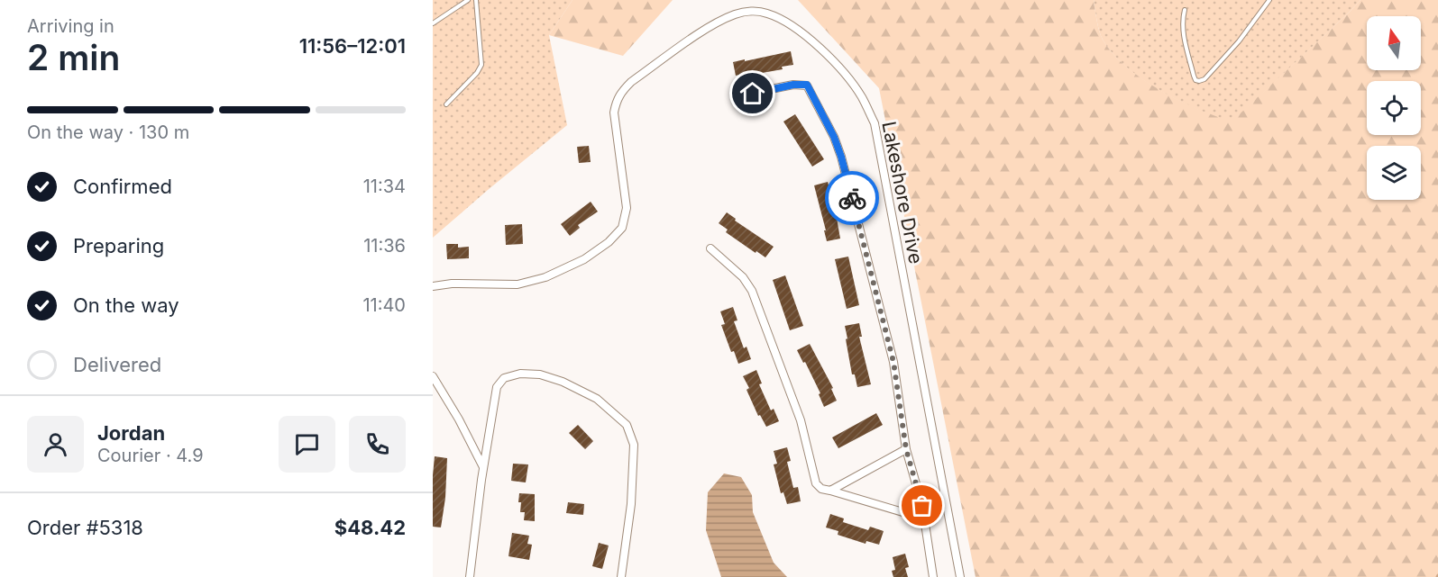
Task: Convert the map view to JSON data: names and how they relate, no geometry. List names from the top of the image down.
{
  "streets": {
    "street": ["Lakeshore Drive"]
  },
  "north": "top",
  "page": {
    "heading": ["2 min", "Arriving in", "11:56–12:01"],
    "panel": [
      "Jordan",
      "Courier · 4.9",
      "Order #5318",
      "$48.42"
    ],
    "bar": "On the way · 130 m",
    "list": [
      ["Confirmed", "11:34"],
      ["Preparing", "11:36"],
      ["On the way", "11:40"],
      "Delivered"
    ]
  }
}
